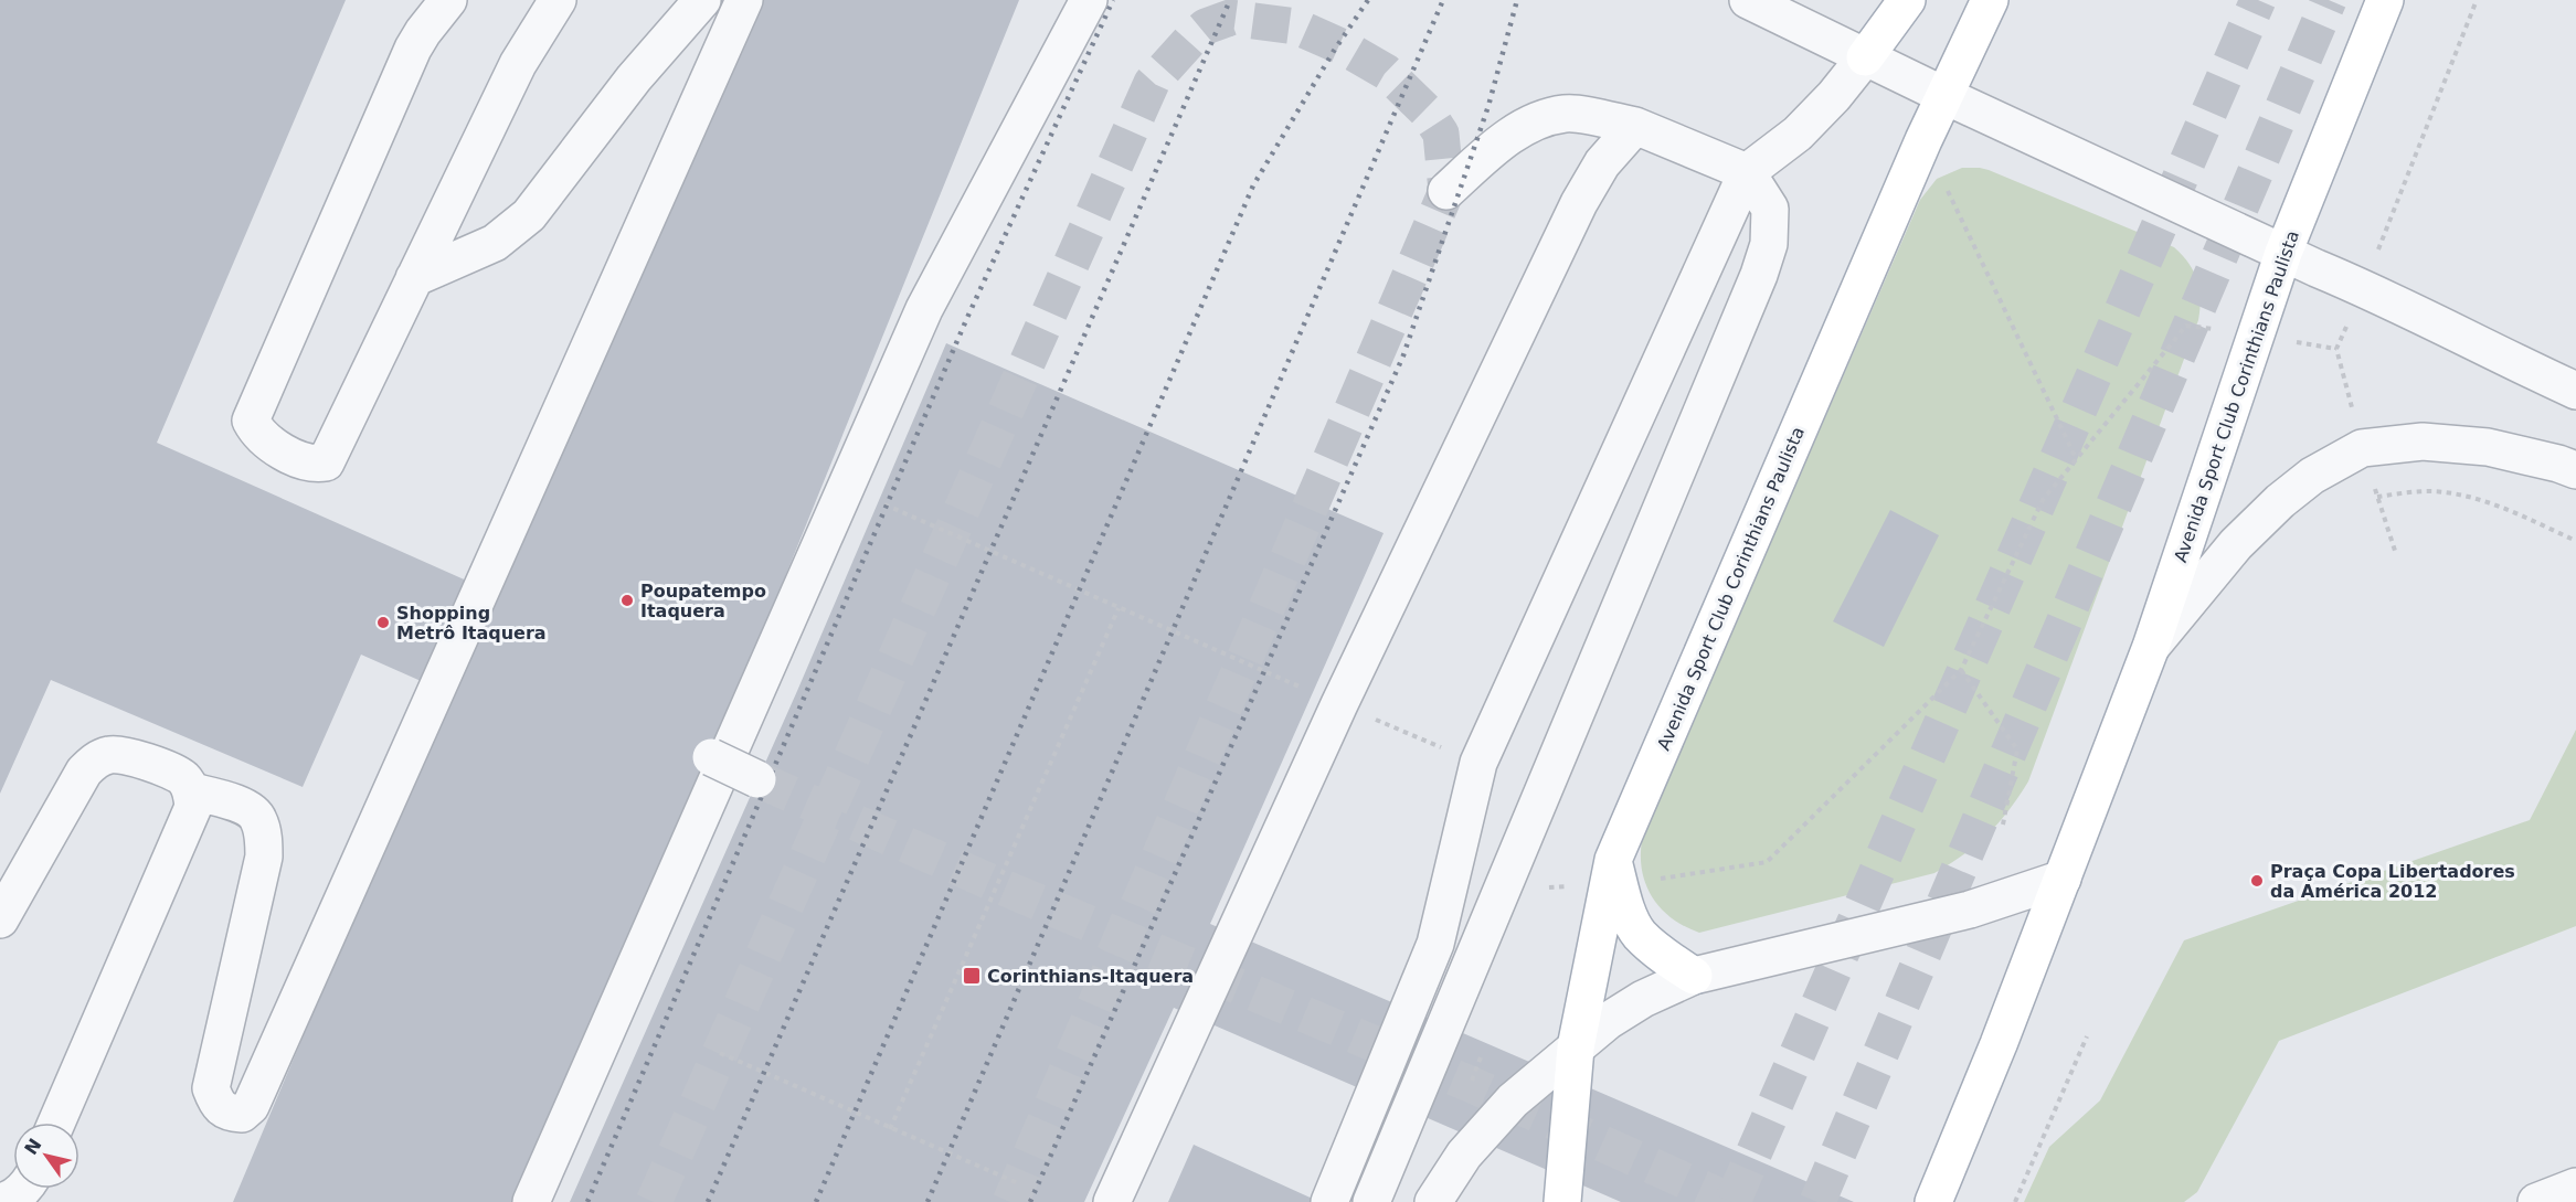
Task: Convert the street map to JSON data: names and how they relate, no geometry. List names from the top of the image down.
{
  "streets": {
    "main road": ["Avenida Sport Club Corinthians Paulista"]
  },
  "places": {
    "other": ["Poupatempo Itaquera", "Shopping Metrô Itaquera", "Praça Copa Libertadores da América 2012"],
    "transit": ["Corinthians-Itaquera"]
  },
  "north": "top left"
}
